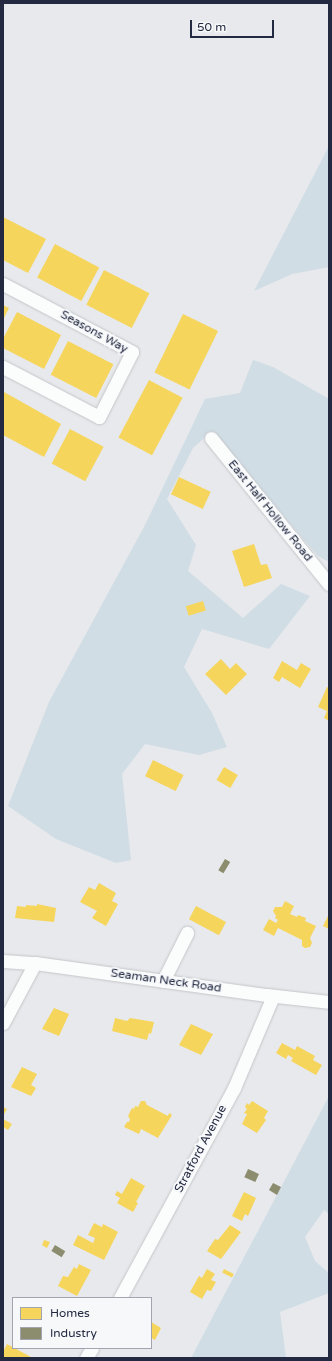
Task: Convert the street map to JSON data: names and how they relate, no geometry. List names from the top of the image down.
{
  "streets": {
    "street": [
      "Seasons Way",
      "East Half Hollow Road",
      "Seaman Neck Road",
      "Stratford Avenue"
    ]
  },
  "crossings": [
    ["Seaman Neck Road", "Stratford Avenue"]
  ],
  "legend": ["Homes", "Industry"],
  "scale_bar": "50 m"
}
